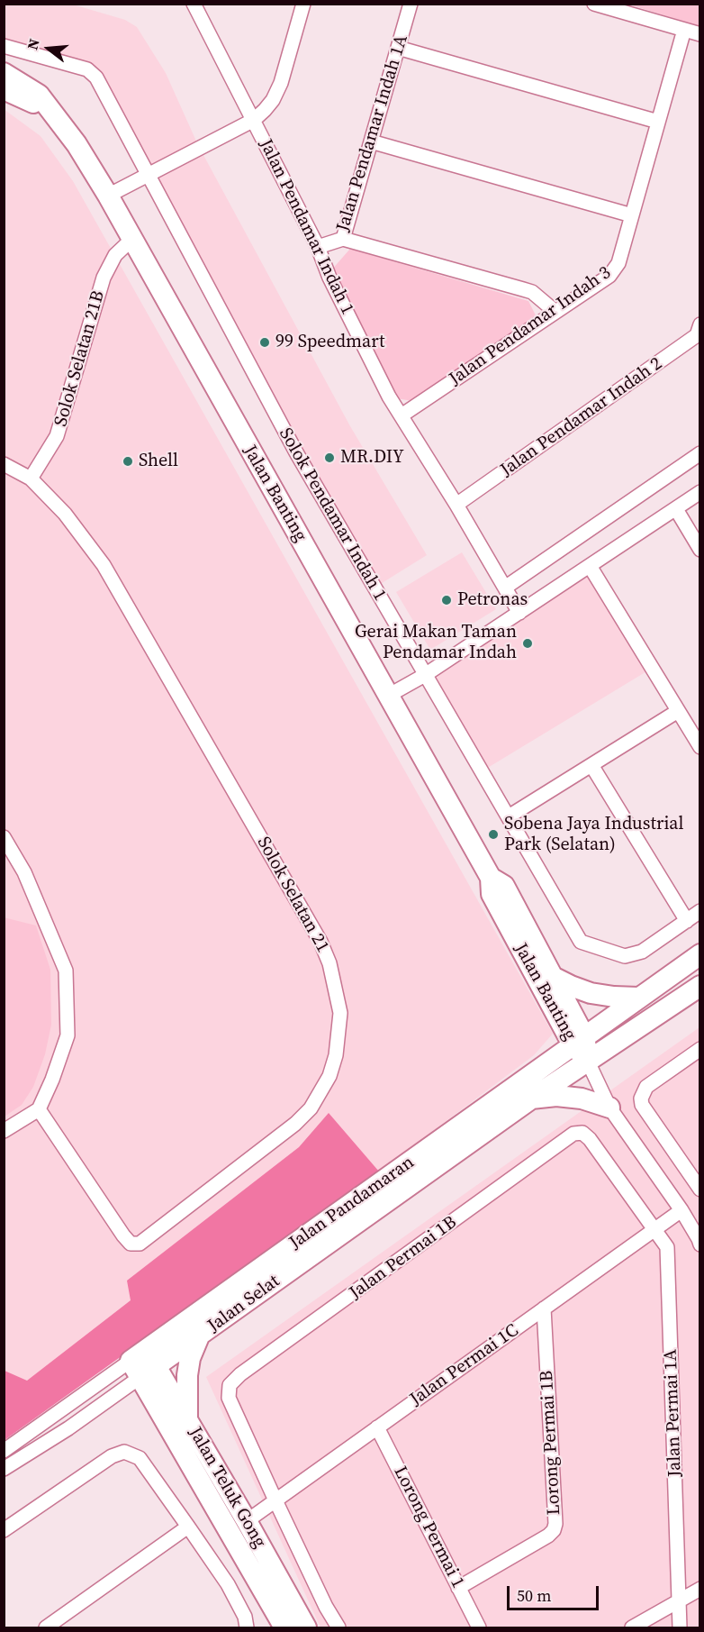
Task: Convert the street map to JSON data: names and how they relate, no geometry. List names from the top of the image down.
{
  "streets": {
    "main road": [
      "Jalan Banting",
      "Jalan Pandamaran",
      "Jalan Selat",
      "Jalan Teluk Gong"
    ],
    "street": [
      "Jalan Pendamar Indah 1A",
      "Jalan Pendamar Indah 1",
      "Jalan Pendamar Indah 3",
      "Solok Selatan 21B",
      "Jalan Pendamar Indah 2",
      "Solok Pendamar Indah 1",
      "Solok Selatan 21",
      "Jalan Permai 1B",
      "Jalan Permai 1C",
      "Jalan Permai 1A",
      "Lorong Permai 1B",
      "Lorong Permai 1"
    ]
  },
  "crossings": [
    ["Jalan Pendamar Indah 1A", "Jalan Pendamar Indah 1"],
    ["Jalan Pendamar Indah 1", "Jalan Pendamar Indah 3"],
    ["Jalan Pendamar Indah 1", "Jalan Pendamar Indah 2"],
    ["Solok Selatan 21B", "Jalan Banting"],
    ["Solok Selatan 21B", "Solok Selatan 21"],
    ["Jalan Banting", "Jalan Pandamaran"],
    ["Jalan Banting", "Jalan Selat"],
    ["Jalan Pandamaran", "Jalan Selat"],
    ["Jalan Pandamaran", "Jalan Teluk Gong"],
    ["Jalan Permai 1B", "Jalan Permai 1C"],
    ["Jalan Permai 1B", "Jalan Permai 1A"],
    ["Jalan Selat", "Jalan Teluk Gong"],
    ["Jalan Permai 1C", "Jalan Permai 1A"],
    ["Jalan Permai 1C", "Lorong Permai 1B"],
    ["Jalan Permai 1C", "Jalan Teluk Gong"],
    ["Jalan Permai 1C", "Lorong Permai 1"],
    ["Lorong Permai 1B", "Lorong Permai 1"]
  ],
  "places": [
    "99 Speedmart",
    "MR.DIY",
    "Shell",
    "Petronas",
    "Gerai Makan Taman Pendamar Indah",
    "Sobena Jaya Industrial Park (Selatan)"
  ],
  "scale_bar": "50 m",
  "north": "left"
}
